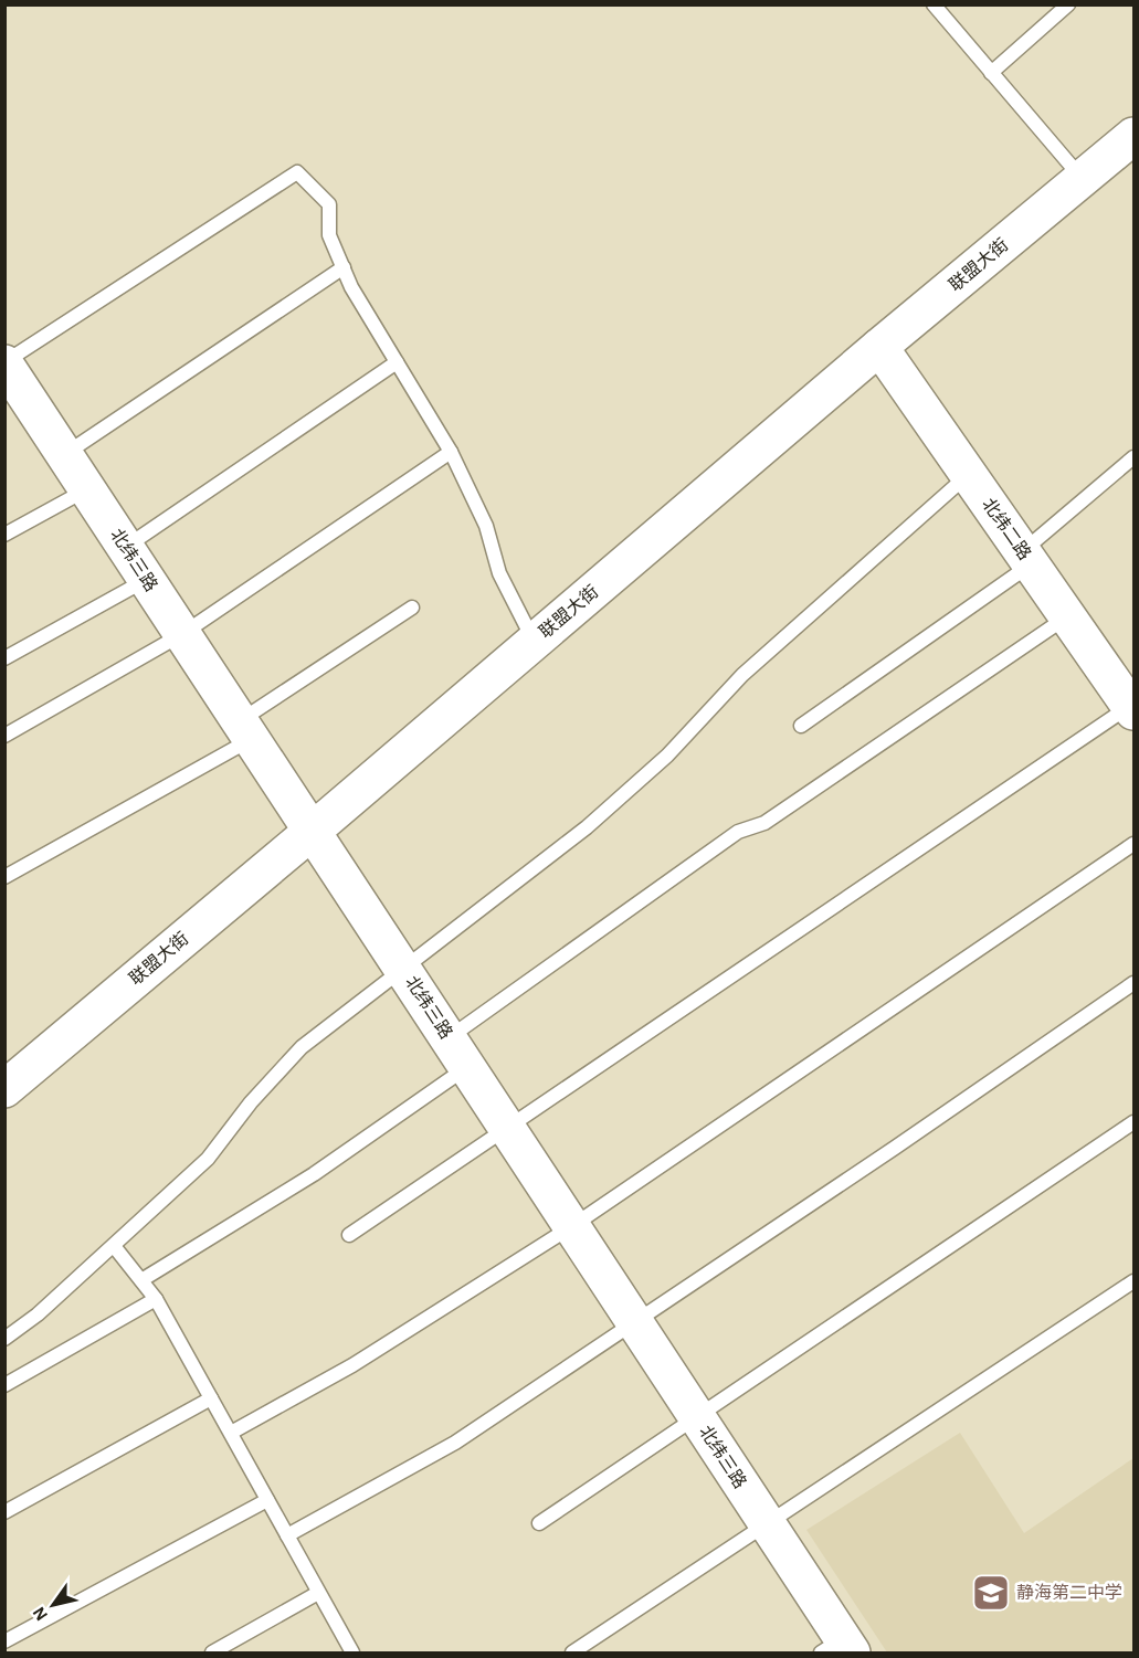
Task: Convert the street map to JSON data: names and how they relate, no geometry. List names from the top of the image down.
{
  "streets": {
    "street": ["联盟大街", "北纬二路", "北纬三路"]
  },
  "crossings": [
    ["联盟大街", "北纬二路"],
    ["联盟大街", "北纬三路"]
  ],
  "places": {
    "school or university": ["静海第二中学"]
  },
  "north": "bottom left"
}
